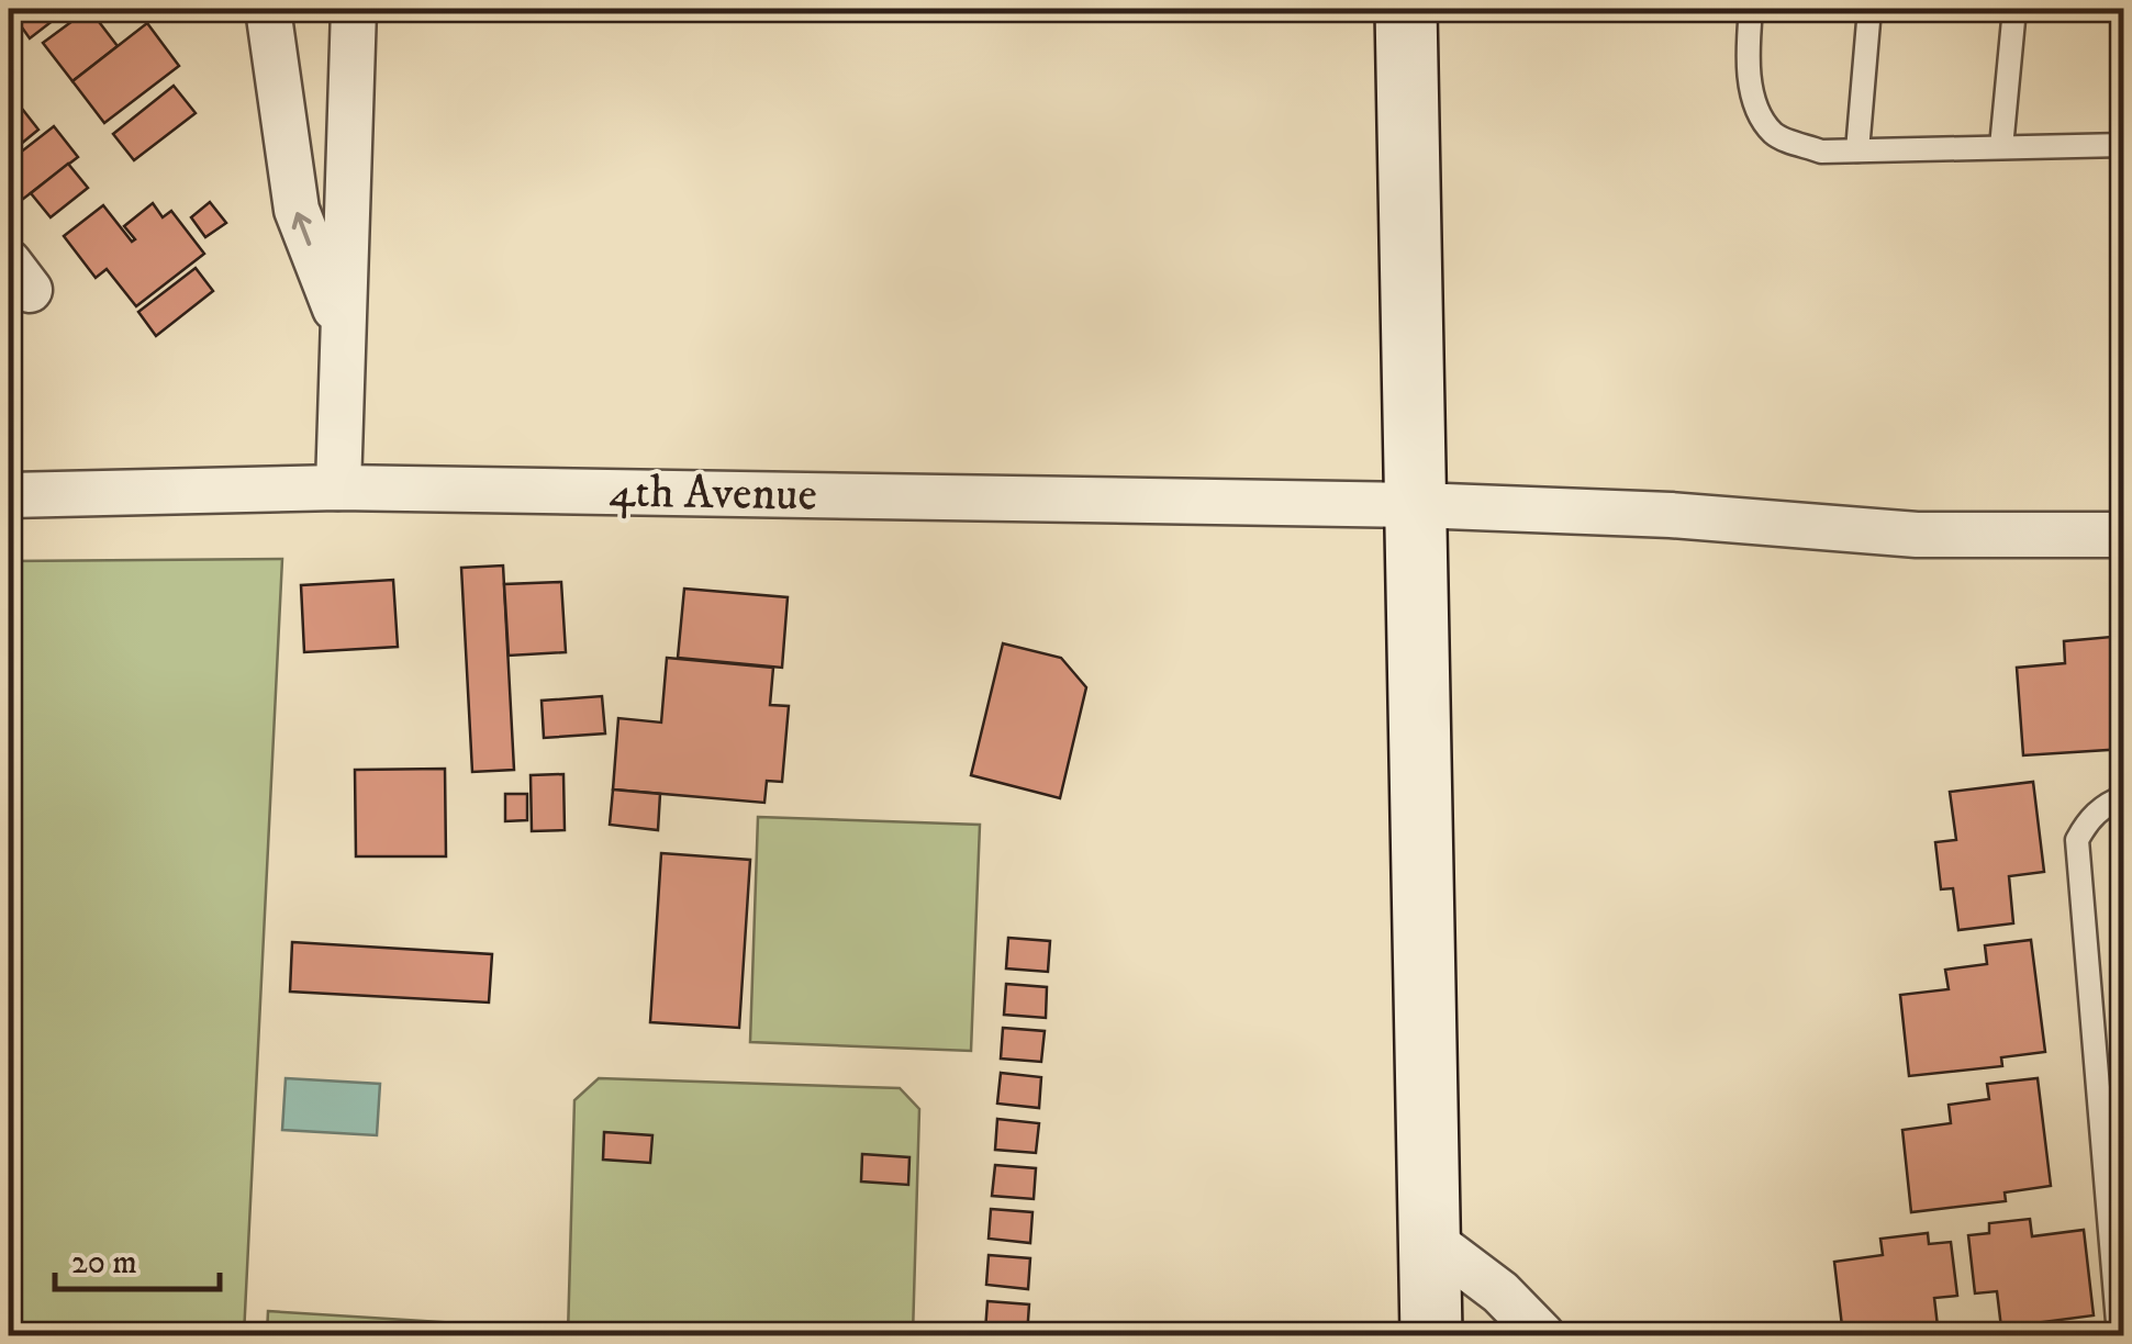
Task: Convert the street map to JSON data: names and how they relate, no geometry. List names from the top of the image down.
{
  "streets": {
    "street": ["4th Avenue"]
  },
  "scale_bar": "20 m"
}
